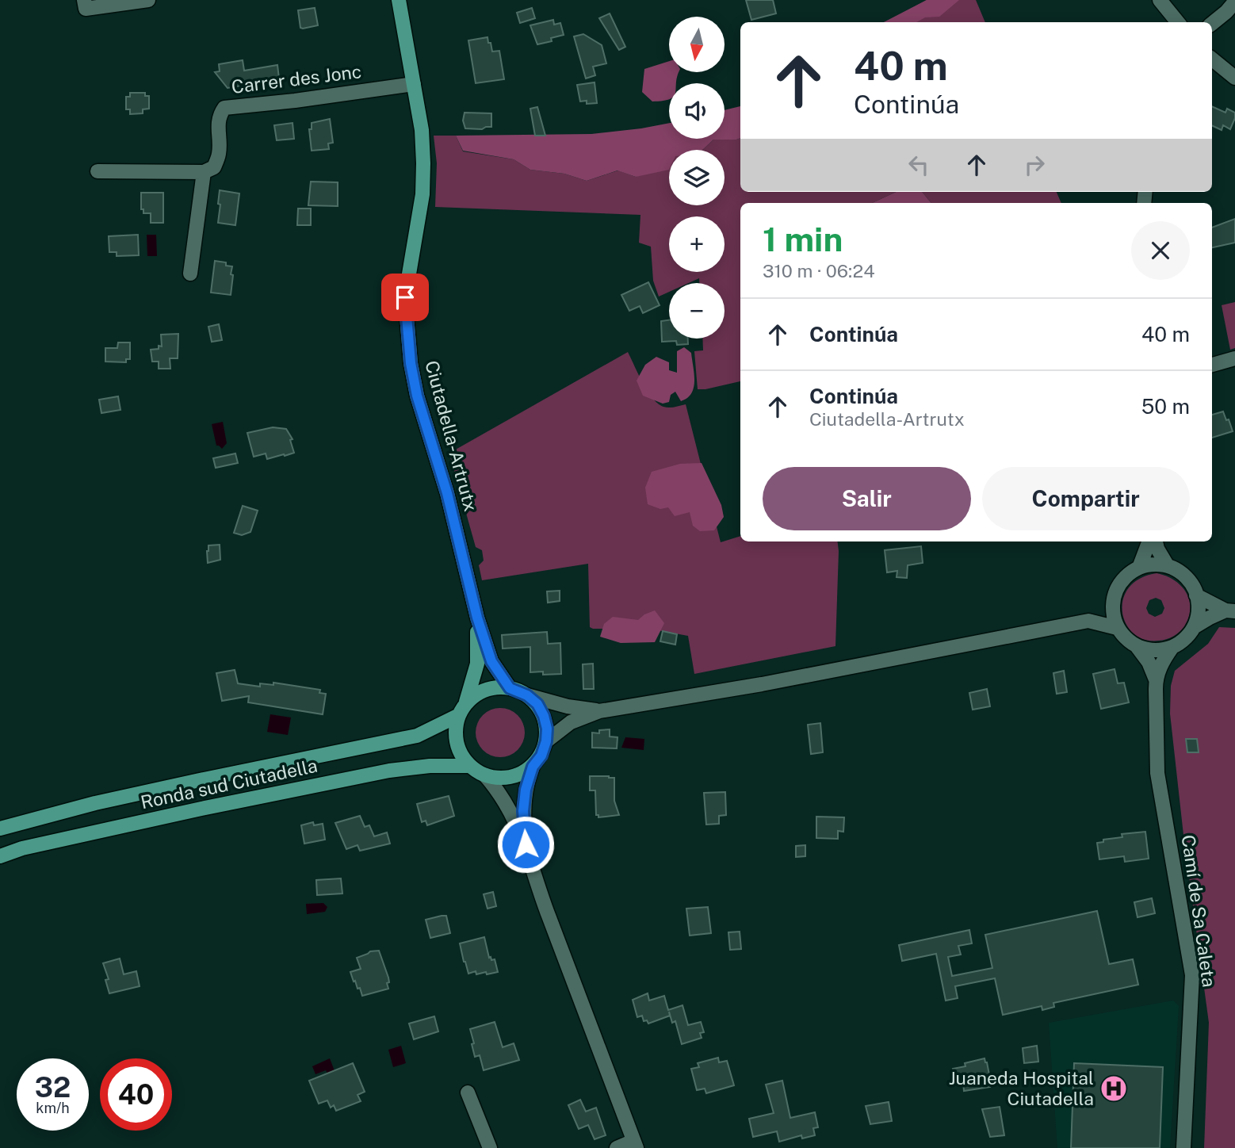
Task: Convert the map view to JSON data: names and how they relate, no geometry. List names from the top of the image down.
{
  "streets": {
    "main road": ["Ciutadella-Artrutx", "Ronda sud Ciutadella"],
    "street": ["Carrer des Jonc", "Camí de Sa Caleta"]
  },
  "crossings": [
    ["Carrer des Jonc", "Ciutadella-Artrutx"],
    ["Ciutadella-Artrutx", "Ronda sud Ciutadella"]
  ],
  "places": {
    "hospital": ["Juaneda Hospital Ciutadella"]
  },
  "north": "bottom",
  "page": {
    "map_buttons": ["+", "−"],
    "turn": ["40 m", "Continúa"],
    "heading": ["1 min", "310 m · 06:24"],
    "list": [
      {
        "name": "Continúa",
        "value": "40 m"
      },
      {
        "name": "Continúa",
        "note": "Ciutadella-Artrutx",
        "value": "50 m"
      }
    ],
    "buttons": ["Salir", "Compartir"],
    "speed": "32 km/h",
    "limit": "40"
  }
}
